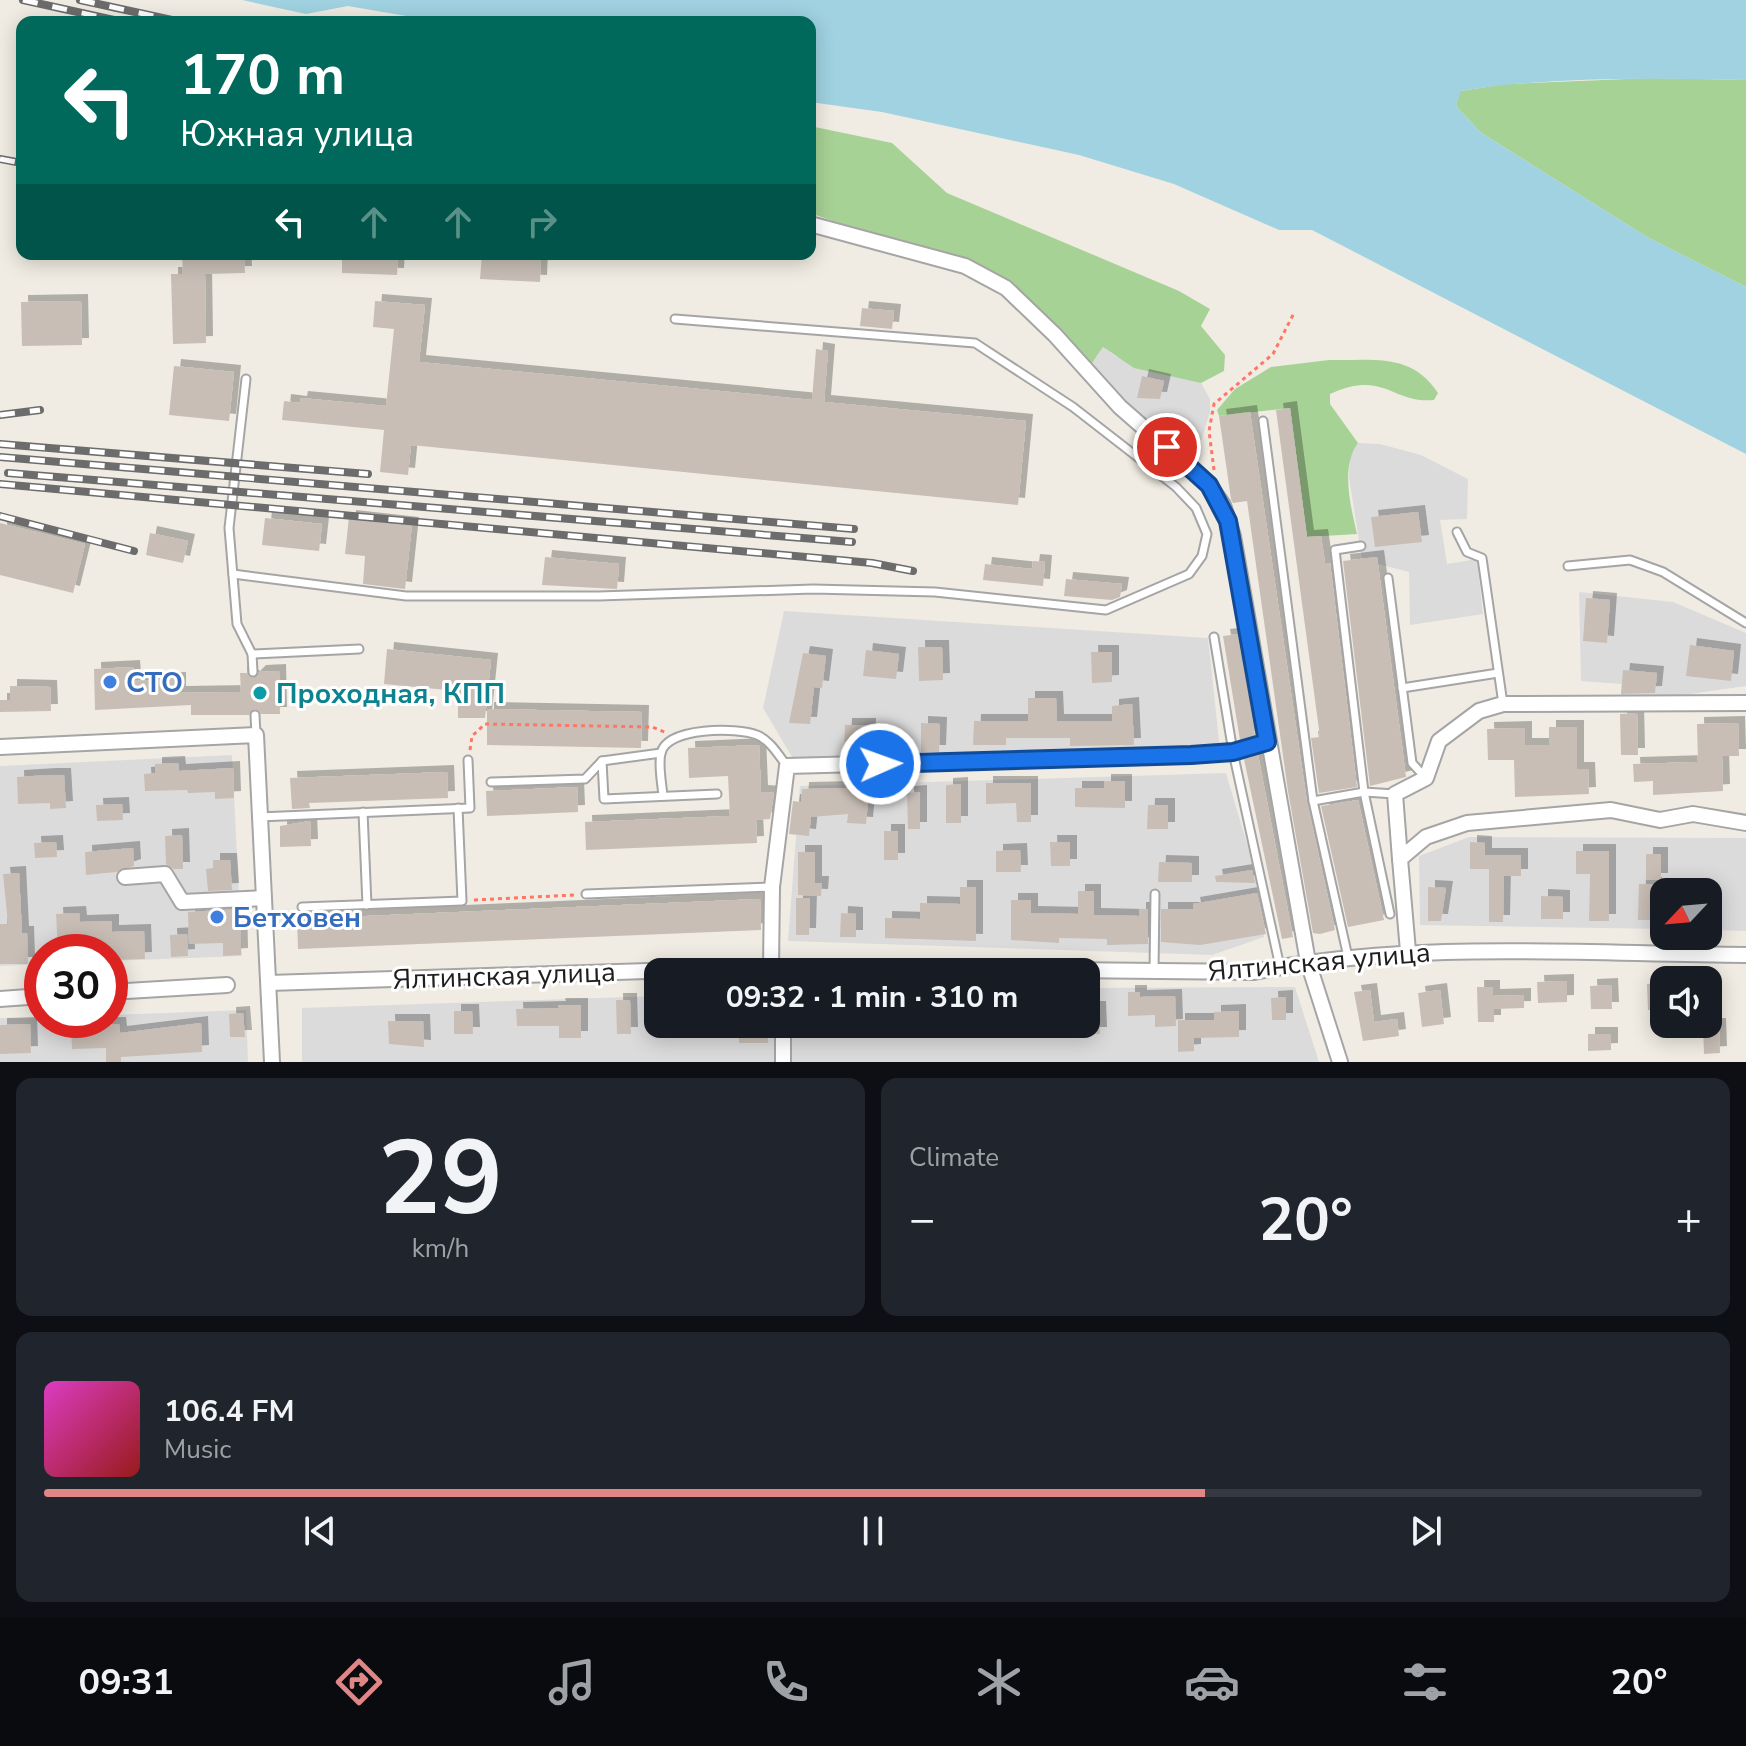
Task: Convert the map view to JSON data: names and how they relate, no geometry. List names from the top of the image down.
{
  "streets": {
    "street": ["Ялтинская улица"]
  },
  "places": ["СТО", "Проходная, КПП", "Бетховен"],
  "north": "bottom left",
  "page": {
    "turn": ["170 m", "Южная улица"],
    "limit": "30",
    "trip": "09:32 · 1 min · 310 m",
    "tile": [
      ["29", "km/h"],
      "Climate"
    ],
    "heat": ["−", "20°", "+"],
    "song": ["106.4 FM", "Music"],
    "tabs": ["09:31", "20°"]
  }
}
